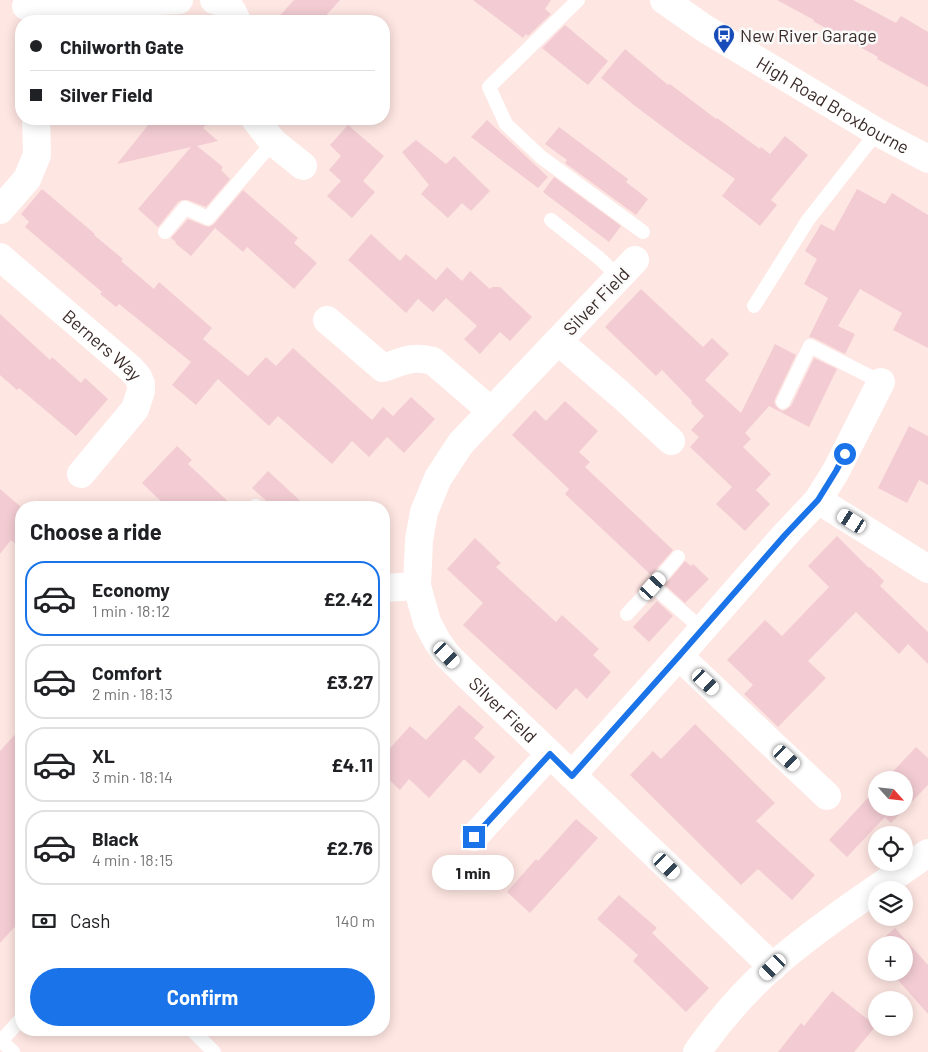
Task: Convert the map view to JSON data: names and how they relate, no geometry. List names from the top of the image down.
{
  "streets": {
    "street": ["High Road Broxbourne", "Silver Field", "Berners Way"]
  },
  "places": {
    "bus stop": ["New River Garage"]
  },
  "north": "bottom right",
  "page": {
    "banner": ["Chilworth Gate", "Silver Field"],
    "heading": "Choose a ride",
    "list": [
      {
        "name": "Economy",
        "note": "1 min · 18:12",
        "value": "£2.42"
      },
      {
        "name": "Comfort",
        "note": "2 min · 18:13",
        "value": "£3.27"
      },
      {
        "name": "XL",
        "note": "3 min · 18:14",
        "value": "£4.11"
      },
      {
        "name": "Black",
        "note": "4 min · 18:15",
        "value": "£2.76"
      }
    ],
    "map_buttons": ["+", "−"],
    "bubble": "1 min",
    "pay": ["Cash", "140 m"],
    "buttons": "Confirm"
  }
}
